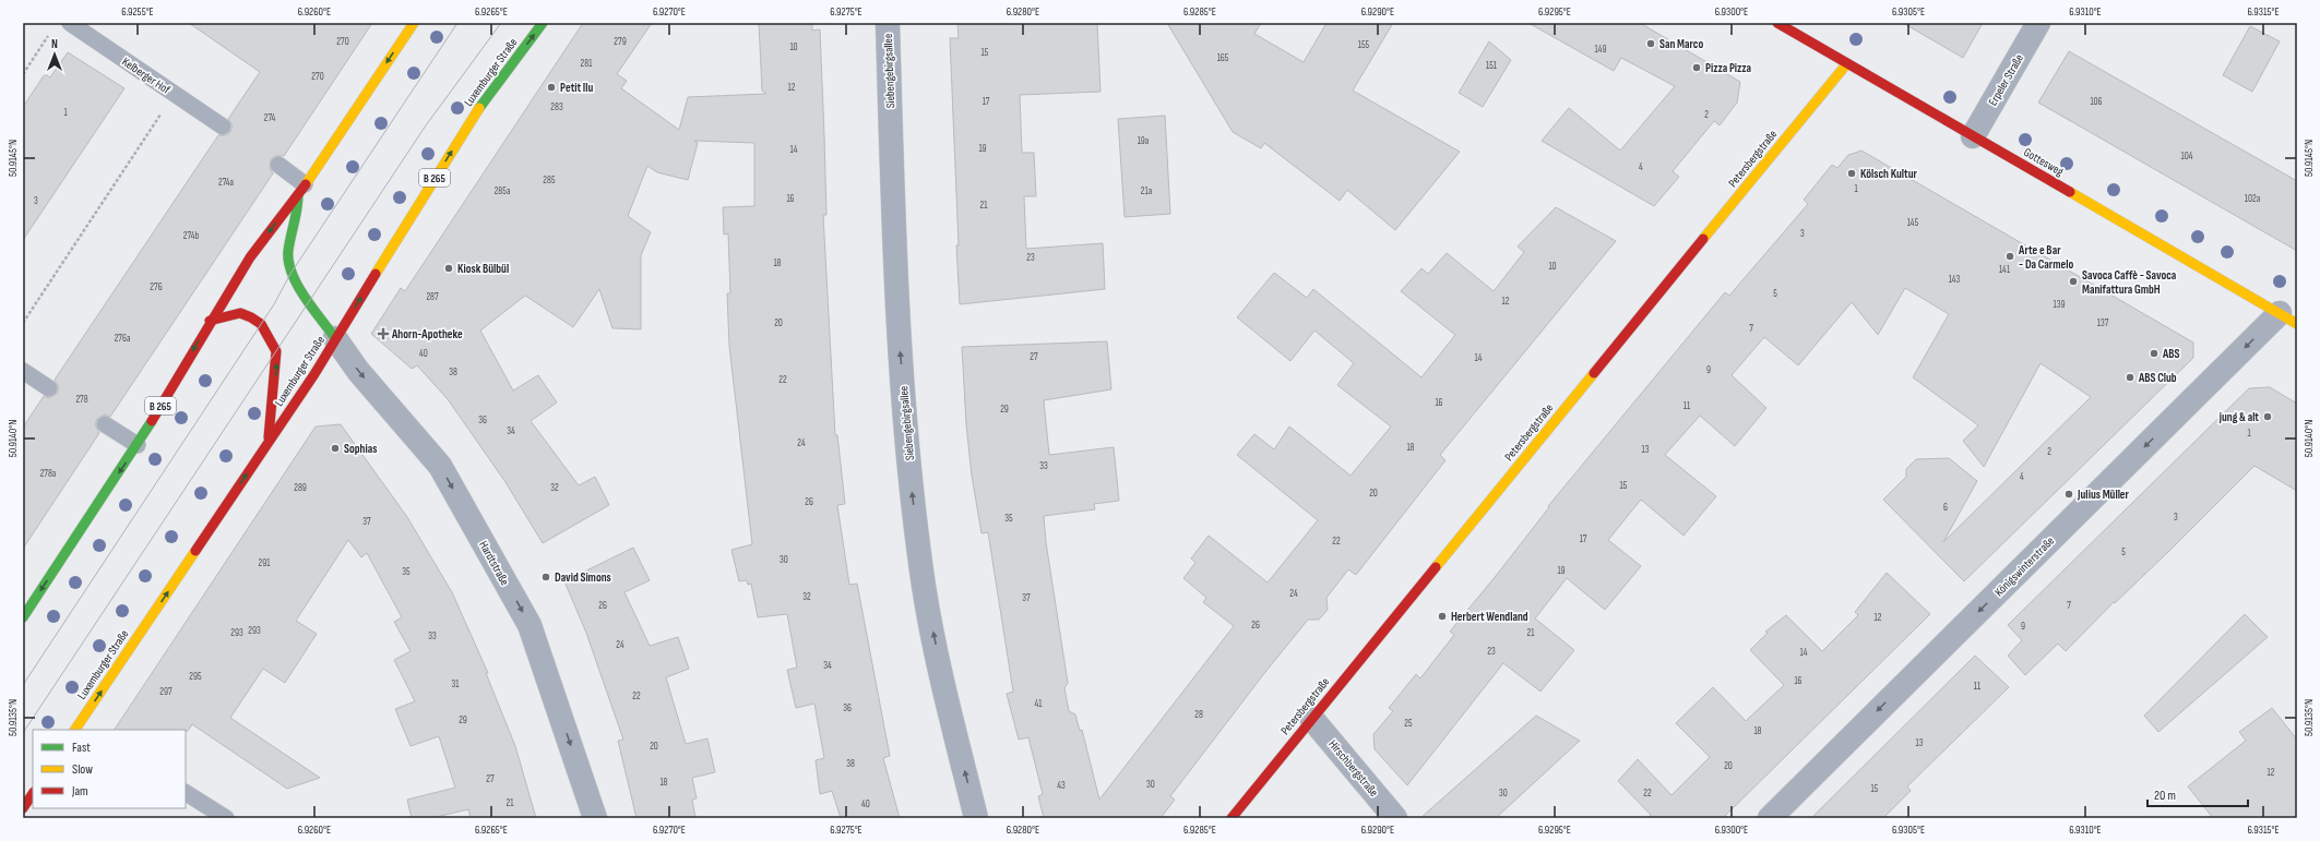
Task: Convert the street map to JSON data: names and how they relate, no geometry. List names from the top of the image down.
{
  "streets": {
    "main road": [
      "Luxemburger Straße",
      "Petersbergstraße",
      "Gottesweg",
      "B 265"
    ],
    "street": [
      "Siebengebirgsallee",
      "Erpeler Straße",
      "Hardtstraße",
      "Königswinterstraße",
      "Hirschbergstraße"
    ],
    "lane": ["Kelberger Hof"]
  },
  "crossings": [
    ["Luxemburger Straße", "Hardtstraße"],
    ["Erpeler Straße", "Gottesweg"],
    ["Petersbergstraße", "Gottesweg"],
    ["Petersbergstraße", "Hirschbergstraße"],
    ["Gottesweg", "Königswinterstraße"]
  ],
  "one_way": [
    "Siebengebirgsallee",
    "Luxemburger Straße",
    "Hardtstraße",
    "Königswinterstraße"
  ],
  "places": {
    "other": [
      "San Marco",
      "Pizza Pizza",
      "Petit Ilu",
      "Kölsch Kultur",
      "Arte e Bar - Da Carmelo",
      "Kiosk Bülbül",
      "Savoca Caffè - Savoca Manifattura GmbH",
      "ABS",
      "ABS Club",
      "jung & alt",
      "Sophias",
      "Julius Müller",
      "David Simons",
      "Herbert Wendland"
    ],
    "health": ["Ahorn-Apotheke"]
  },
  "house_numbers": [
    "270",
    "279",
    "155",
    "10",
    "149",
    "15",
    "165",
    "281",
    "151",
    "270",
    "12",
    "17",
    "106",
    "283",
    "1",
    "2",
    "274",
    "19a",
    "19",
    "14",
    "104",
    "4",
    "285",
    "274a",
    "1",
    "285a",
    "21a",
    "16",
    "102a",
    "3",
    "21",
    "145",
    "3",
    "274b",
    "23",
    "18",
    "10",
    "141",
    "143",
    "276",
    "5",
    "287",
    "12",
    "139",
    "20",
    "137",
    "7",
    "276a",
    "40",
    "27",
    "14",
    "9",
    "38",
    "22",
    "278",
    "16",
    "11",
    "29",
    "36",
    "34",
    "1",
    "24",
    "18",
    "13",
    "2",
    "33",
    "278a",
    "4",
    "15",
    "289",
    "32",
    "20",
    "26",
    "6",
    "3",
    "35",
    "37",
    "17",
    "22",
    "5",
    "30",
    "291",
    "19",
    "35",
    "24",
    "32",
    "37",
    "26",
    "7",
    "12",
    "26",
    "9",
    "293",
    "293",
    "21",
    "33",
    "24",
    "23",
    "14",
    "34",
    "295",
    "16",
    "31",
    "11",
    "297",
    "22",
    "41",
    "36",
    "28",
    "29",
    "25",
    "18",
    "13",
    "20",
    "38",
    "20",
    "12",
    "27",
    "18",
    "30",
    "43",
    "15",
    "30",
    "22",
    "21",
    "40"
  ],
  "legend": ["Fast", "Slow", "Jam"],
  "scale_bar": "20 m",
  "north": "top",
  "coordinates": [
    "6.9255°E",
    "6.9260°E",
    "6.9265°E",
    "6.9270°E",
    "6.9275°E",
    "6.9280°E",
    "6.9285°E",
    "6.9290°E",
    "6.9295°E",
    "6.9300°E",
    "6.9305°E",
    "6.9310°E",
    "6.9315°E",
    "50.9145°N",
    "50.9140°N",
    "50.9135°N"
  ]
}
